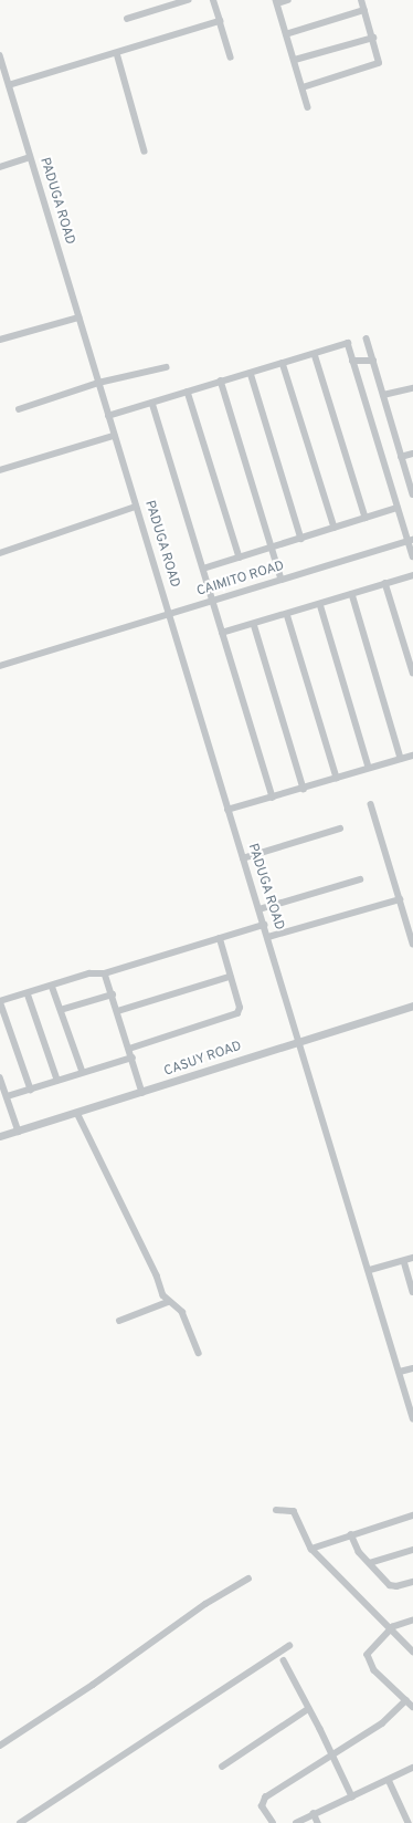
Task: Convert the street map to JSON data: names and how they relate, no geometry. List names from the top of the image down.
{
  "streets": {
    "street": ["PADUGA ROAD", "CAIMITO ROAD", "CASUY ROAD"]
  },
  "crossings": [
    ["PADUGA ROAD", "CAIMITO ROAD"],
    ["PADUGA ROAD", "CASUY ROAD"]
  ]
}
